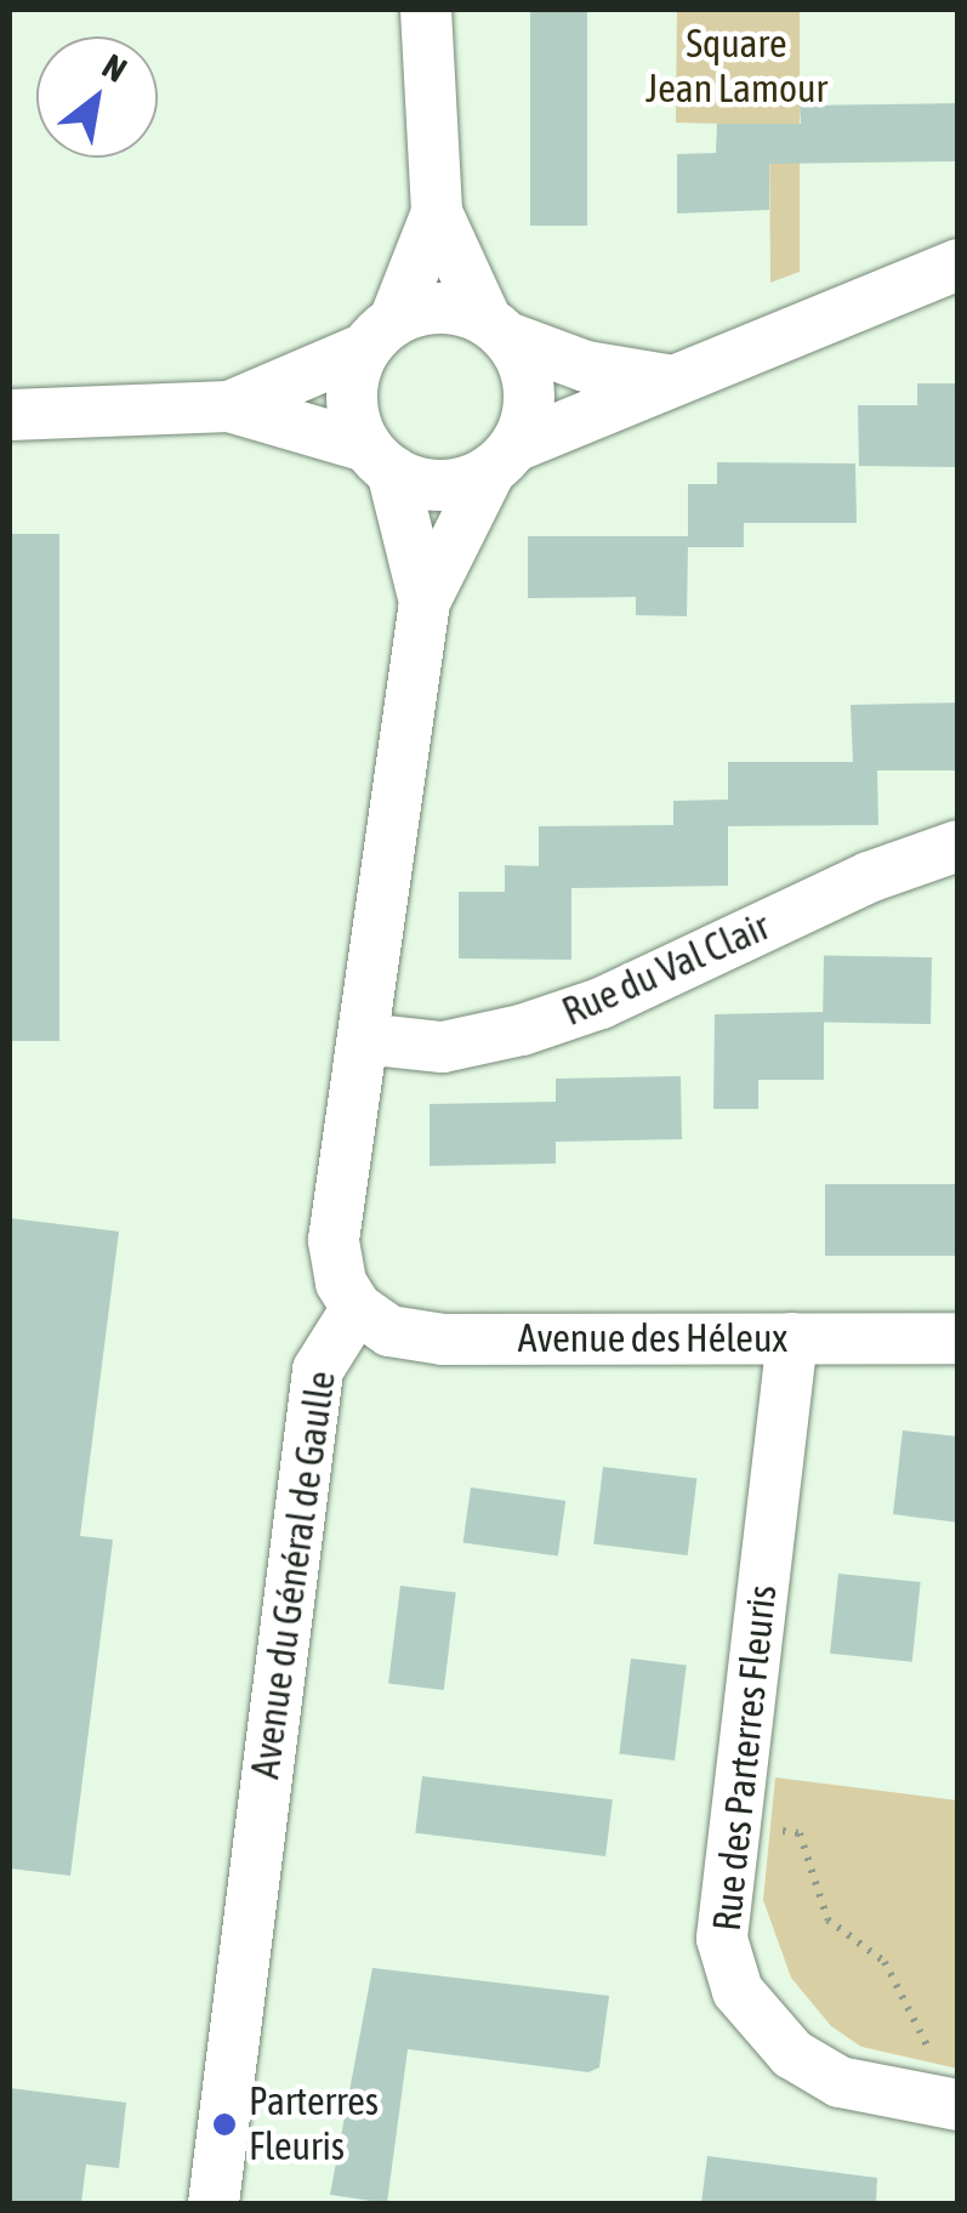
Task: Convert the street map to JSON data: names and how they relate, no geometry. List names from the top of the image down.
{
  "streets": {
    "street": [
      "Rue du Val Clair",
      "Avenue des Héleux",
      "Avenue du Général de Gaulle",
      "Rue des Parterres Fleuris"
    ]
  },
  "crossings": [
    ["Avenue des Héleux", "Avenue du Général de Gaulle"],
    ["Avenue des Héleux", "Rue des Parterres Fleuris"]
  ],
  "parks": ["Square Jean Lamour"],
  "places": ["Parterres Fleuris"],
  "north": "top right"
}
